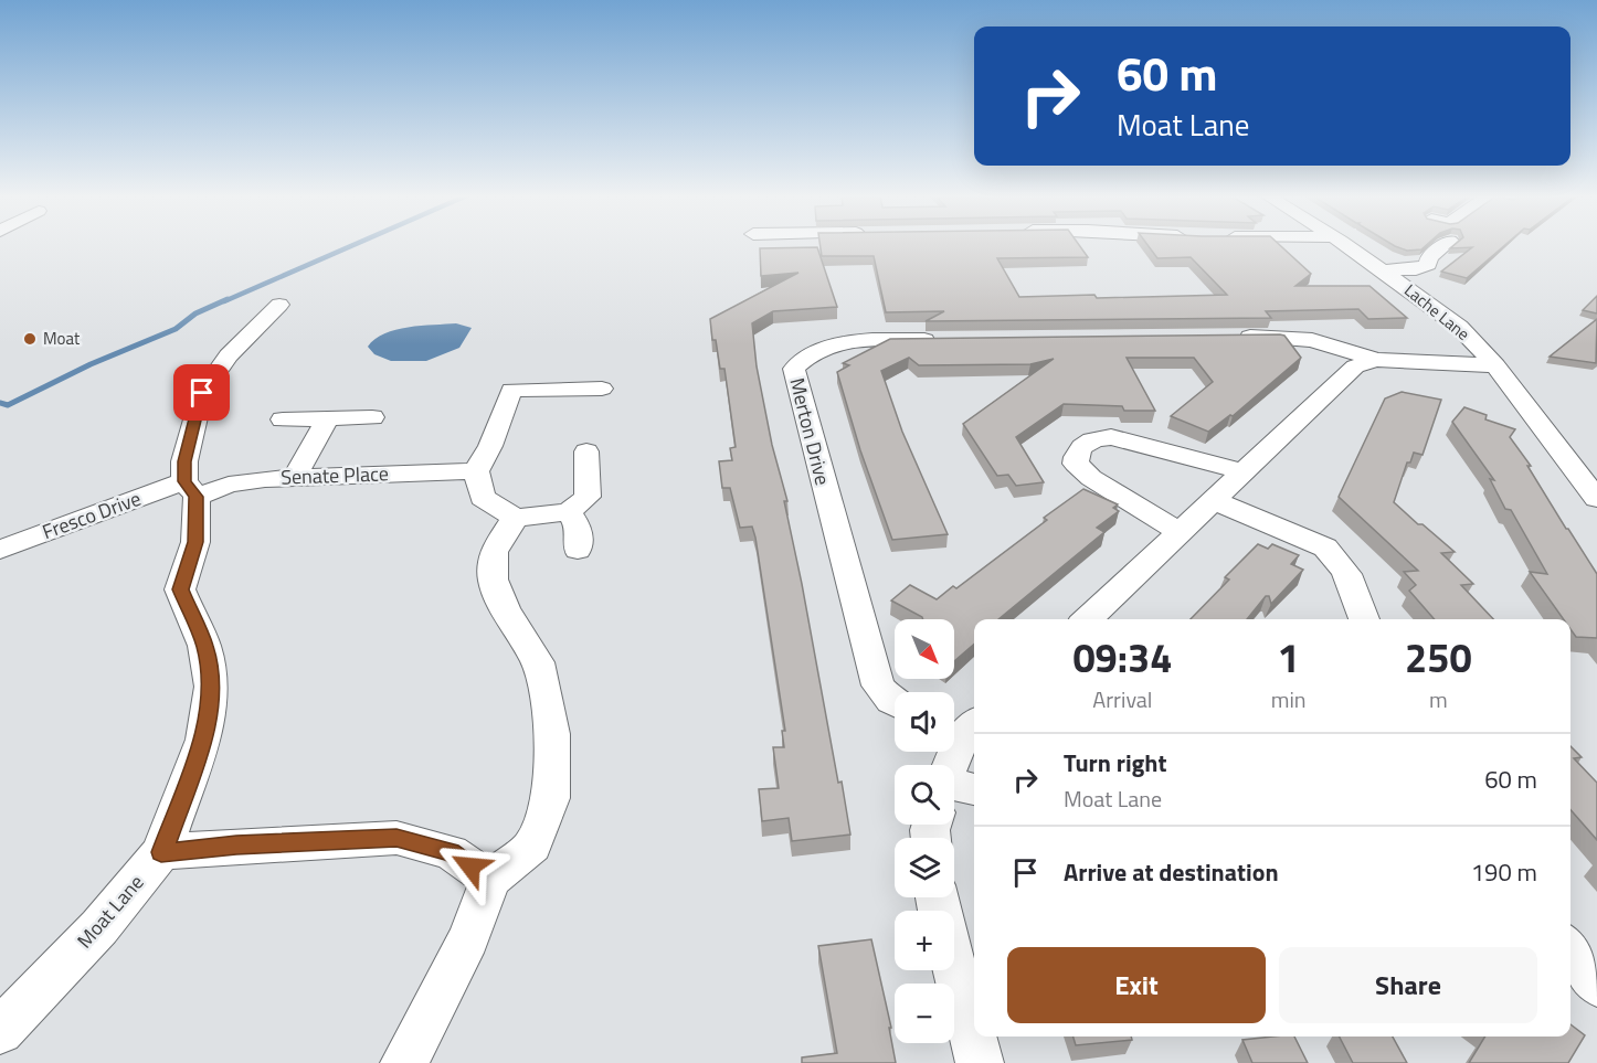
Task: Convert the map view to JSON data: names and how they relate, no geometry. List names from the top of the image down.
{
  "streets": {
    "street": [
      "Lache Lane",
      "Merton Drive",
      "Senate Place",
      "Fresco Drive",
      "Moat Lane"
    ]
  },
  "crossings": [
    ["Senate Place", "Fresco Drive"],
    ["Senate Place", "Moat Lane"],
    ["Fresco Drive", "Moat Lane"]
  ],
  "places": ["Moat"],
  "north": "bottom right",
  "page": {
    "turn": ["60 m", "Moat Lane"],
    "map_buttons": ["+", "−"],
    "eta": [
      "09:34",
      "Arrival",
      "1",
      "min",
      "250",
      "m"
    ],
    "list": [
      {
        "name": "Turn right",
        "note": "Moat Lane",
        "value": "60 m"
      },
      {
        "name": "Arrive at destination",
        "value": "190 m"
      }
    ],
    "buttons": ["Exit", "Share"]
  }
}
